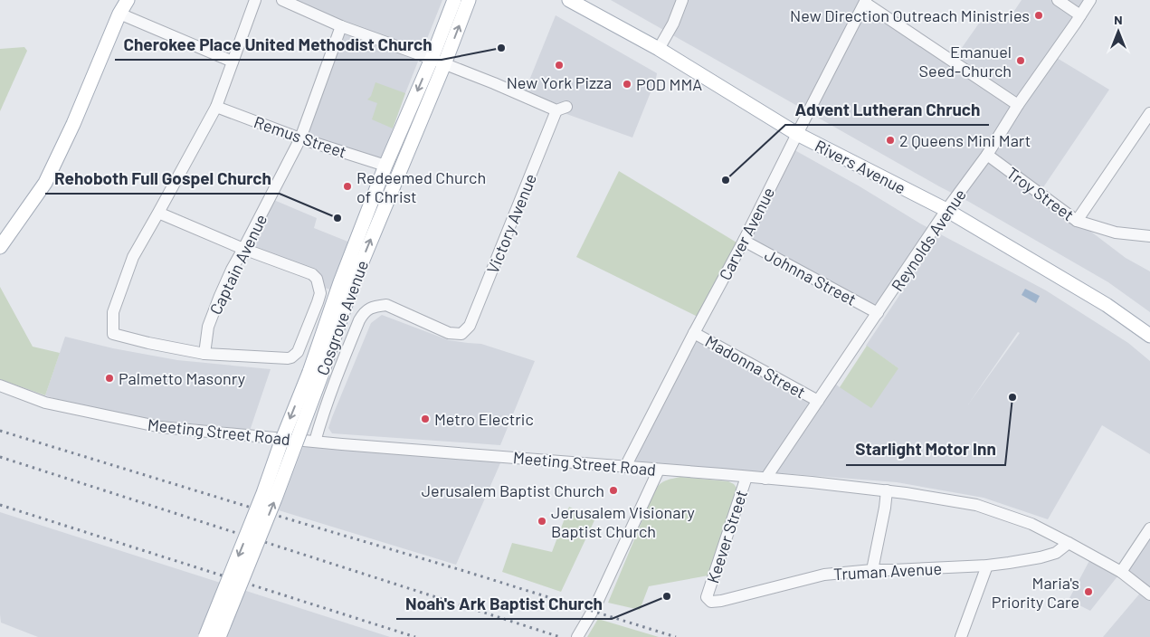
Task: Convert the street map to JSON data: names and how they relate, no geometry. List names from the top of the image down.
{
  "streets": {
    "main road": ["Rivers Avenue", "Cosgrove Avenue"],
    "street": [
      "Remus Street",
      "Troy Street",
      "Victory Avenue",
      "Carver Avenue",
      "Reynolds Avenue",
      "Captain Avenue",
      "Johnna Street",
      "Madonna Street",
      "Meeting Street Road",
      "Keever Street",
      "Truman Avenue"
    ]
  },
  "crossings": [
    ["Remus Street", "Captain Avenue"],
    ["Remus Street", "Cosgrove Avenue"],
    ["Rivers Avenue", "Carver Avenue"],
    ["Rivers Avenue", "Reynolds Avenue"],
    ["Troy Street", "Reynolds Avenue"],
    ["Victory Avenue", "Cosgrove Avenue"],
    ["Victory Avenue", "Meeting Street Road"],
    ["Carver Avenue", "Johnna Street"],
    ["Carver Avenue", "Madonna Street"],
    ["Carver Avenue", "Meeting Street Road"],
    ["Reynolds Avenue", "Johnna Street"],
    ["Reynolds Avenue", "Madonna Street"],
    ["Reynolds Avenue", "Meeting Street Road"],
    ["Meeting Street Road", "Keever Street"],
    ["Meeting Street Road", "Truman Avenue"],
    ["Keever Street", "Truman Avenue"]
  ],
  "places": [
    "New Direction Outreach Ministries",
    "Cherokee Place United Methodist Church",
    "Emanuel Seed-Church",
    "New York Pizza",
    "POD MMA",
    "2 Queens Mini Mart",
    "Advent Lutheran Chruch",
    "Redeemed Church of Christ",
    "Rehoboth Full Gospel Church",
    "Palmetto Masonry",
    "Starlight Motor Inn",
    "Metro Electric",
    "Jerusalem Baptist Church",
    "Jerusalem Visionary Baptist Church",
    "Maria's Priority Care",
    "Noah's Ark Baptist Church"
  ],
  "north": "top"
}
